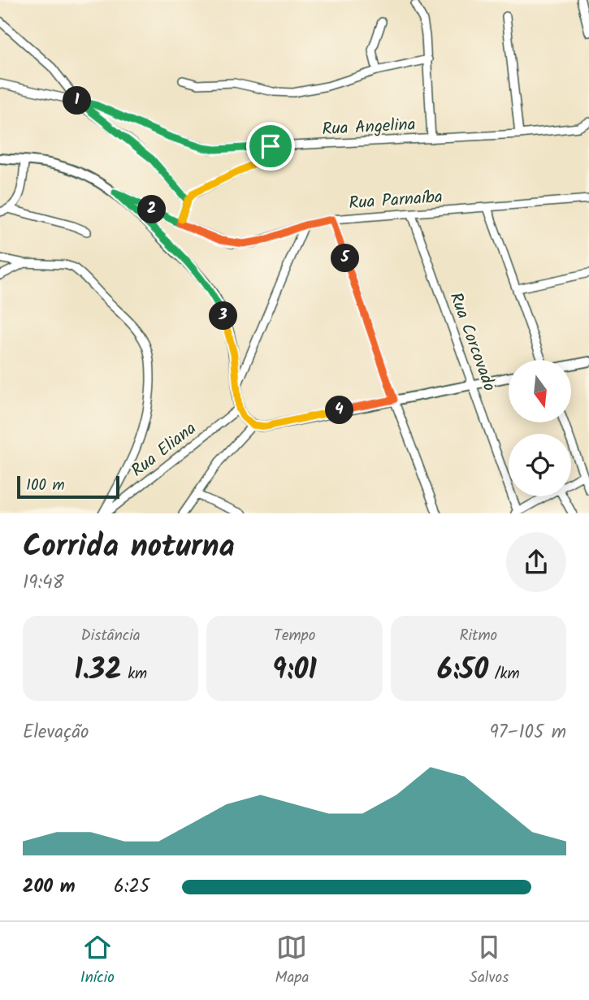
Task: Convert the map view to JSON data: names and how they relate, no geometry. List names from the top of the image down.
{
  "streets": {
    "street": [
      "Rua Angelina",
      "Rua Parnaíba",
      "Rua Corcovado",
      "Rua Eliana"
    ]
  },
  "crossings": [
    ["Rua Parnaíba", "Rua Corcovado"]
  ],
  "scale_bar": "100 m",
  "north": "bottom",
  "page": {
    "pins": [
      "1",
      "2",
      "5",
      "3",
      "4"
    ],
    "scale": "100 m",
    "heading": ["Corrida noturna", "19:48"],
    "stats": [
      ["Distância", "1.32 km"],
      ["Tempo", "9:01"],
      ["Ritmo", "6:50 /km"]
    ],
    "chart": ["Elevação", "97–105 m"],
    "list": [
      {
        "name": "200 m",
        "note": "6:25"
      }
    ],
    "tabs": ["Início", "Mapa", "Salvos"]
  }
}
